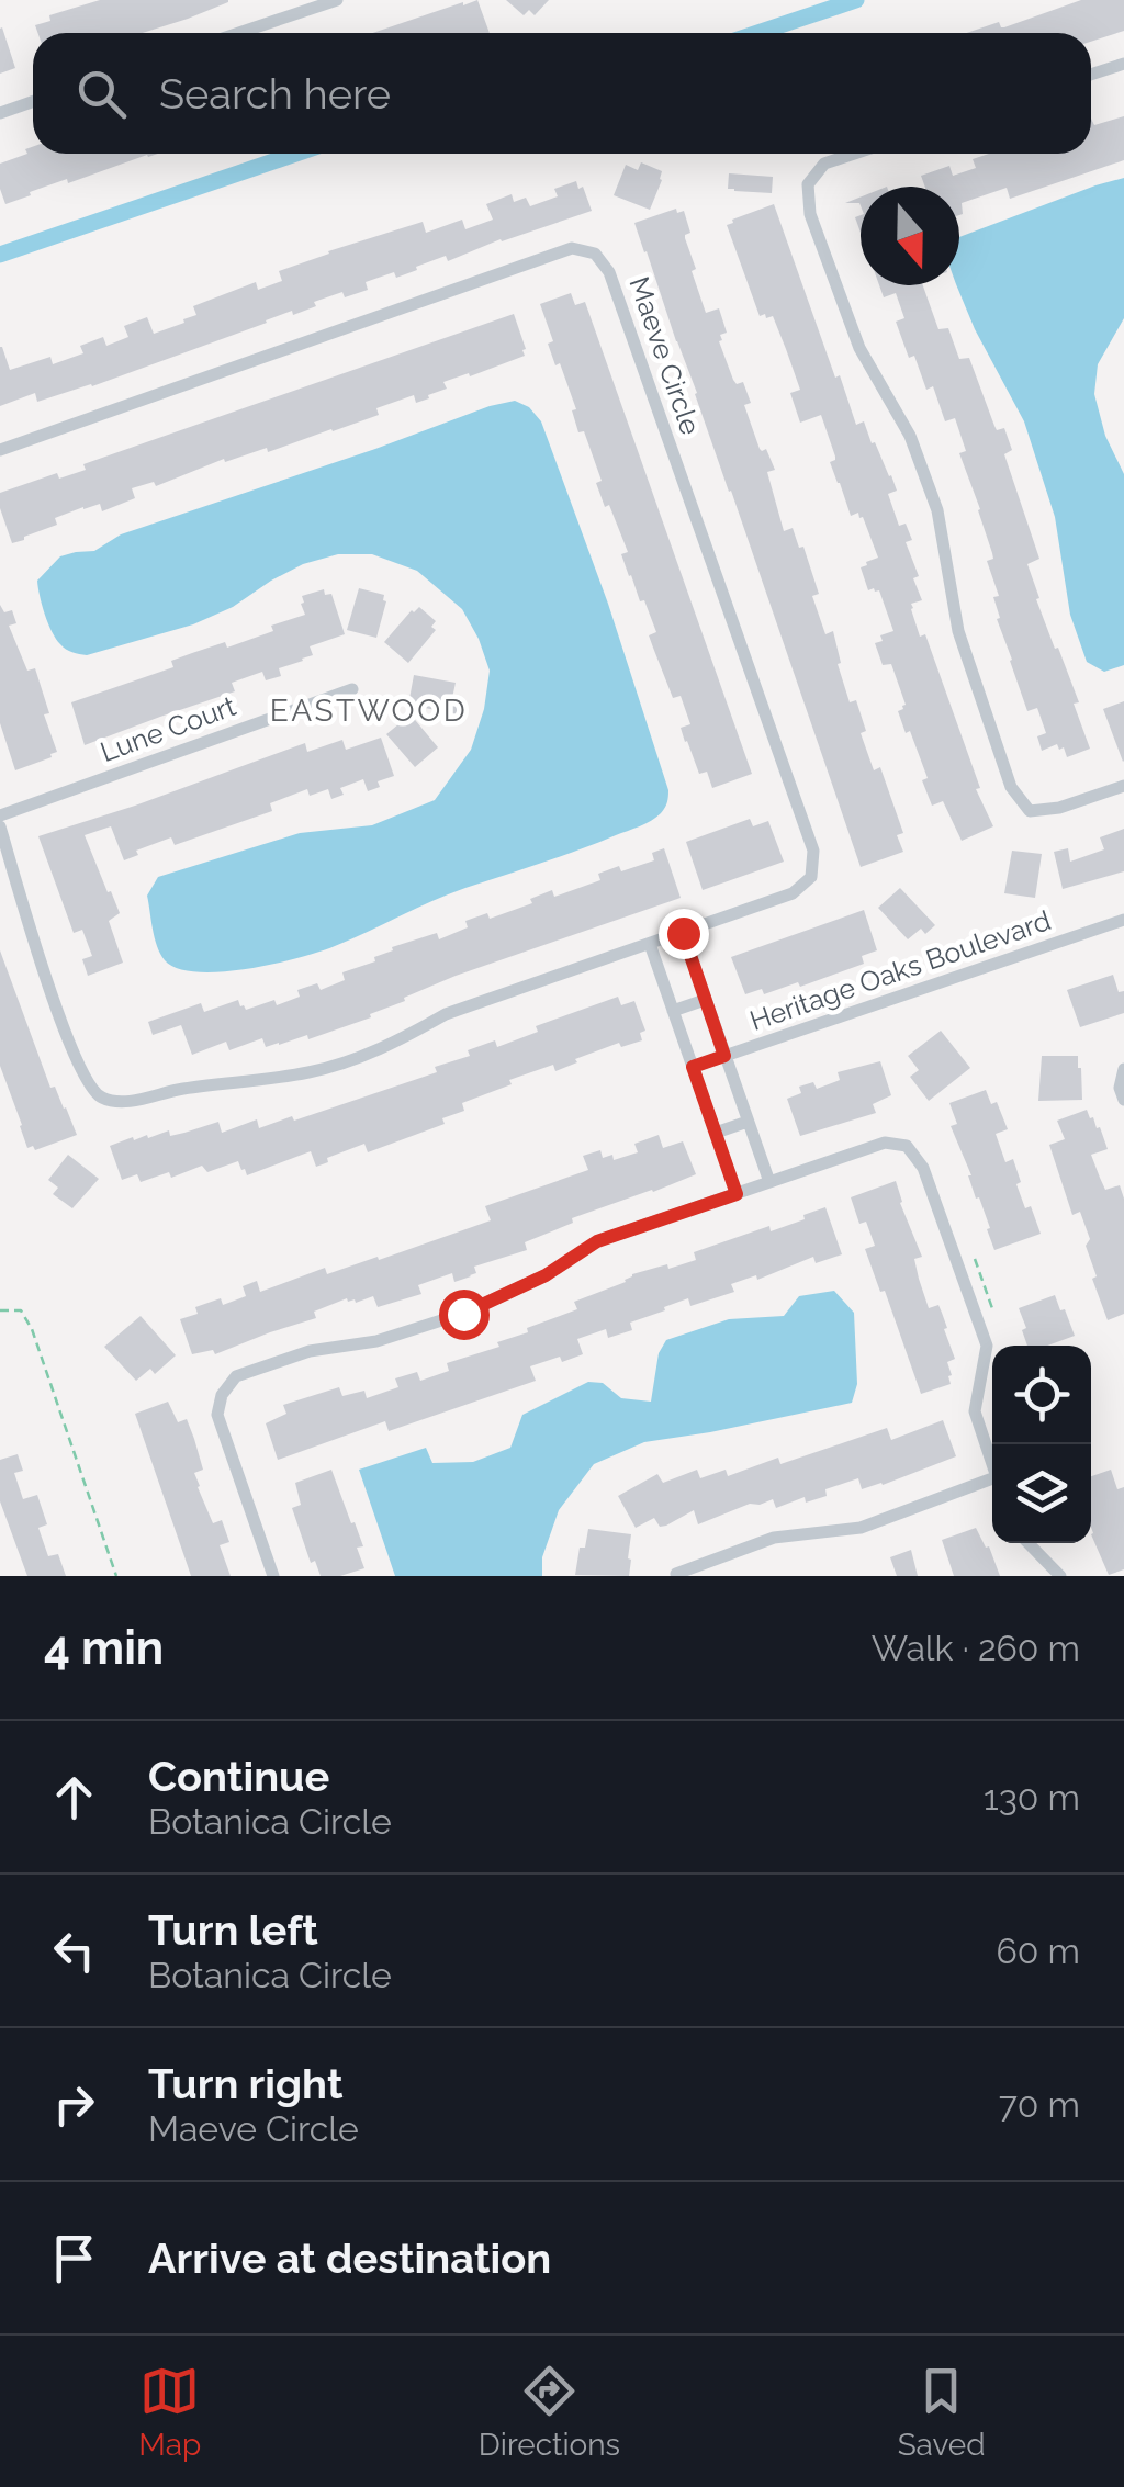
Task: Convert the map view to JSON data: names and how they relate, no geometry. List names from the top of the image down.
{
  "streets": {
    "street": ["Maeve Circle", "Lune Court", "Heritage Oaks Boulevard"]
  },
  "districts": ["EASTWOOD"],
  "north": "bottom",
  "page": {
    "search": "Search here",
    "heading": ["4 min", "Walk · 260 m"],
    "list": [
      ["Continue", "Botanica Circle", "130 m"],
      ["Turn left", "Botanica Circle", "60 m"],
      ["Turn right", "Maeve Circle", "70 m"],
      "Arrive at destination"
    ],
    "nav": ["Map", "Directions", "Saved"]
  }
}
